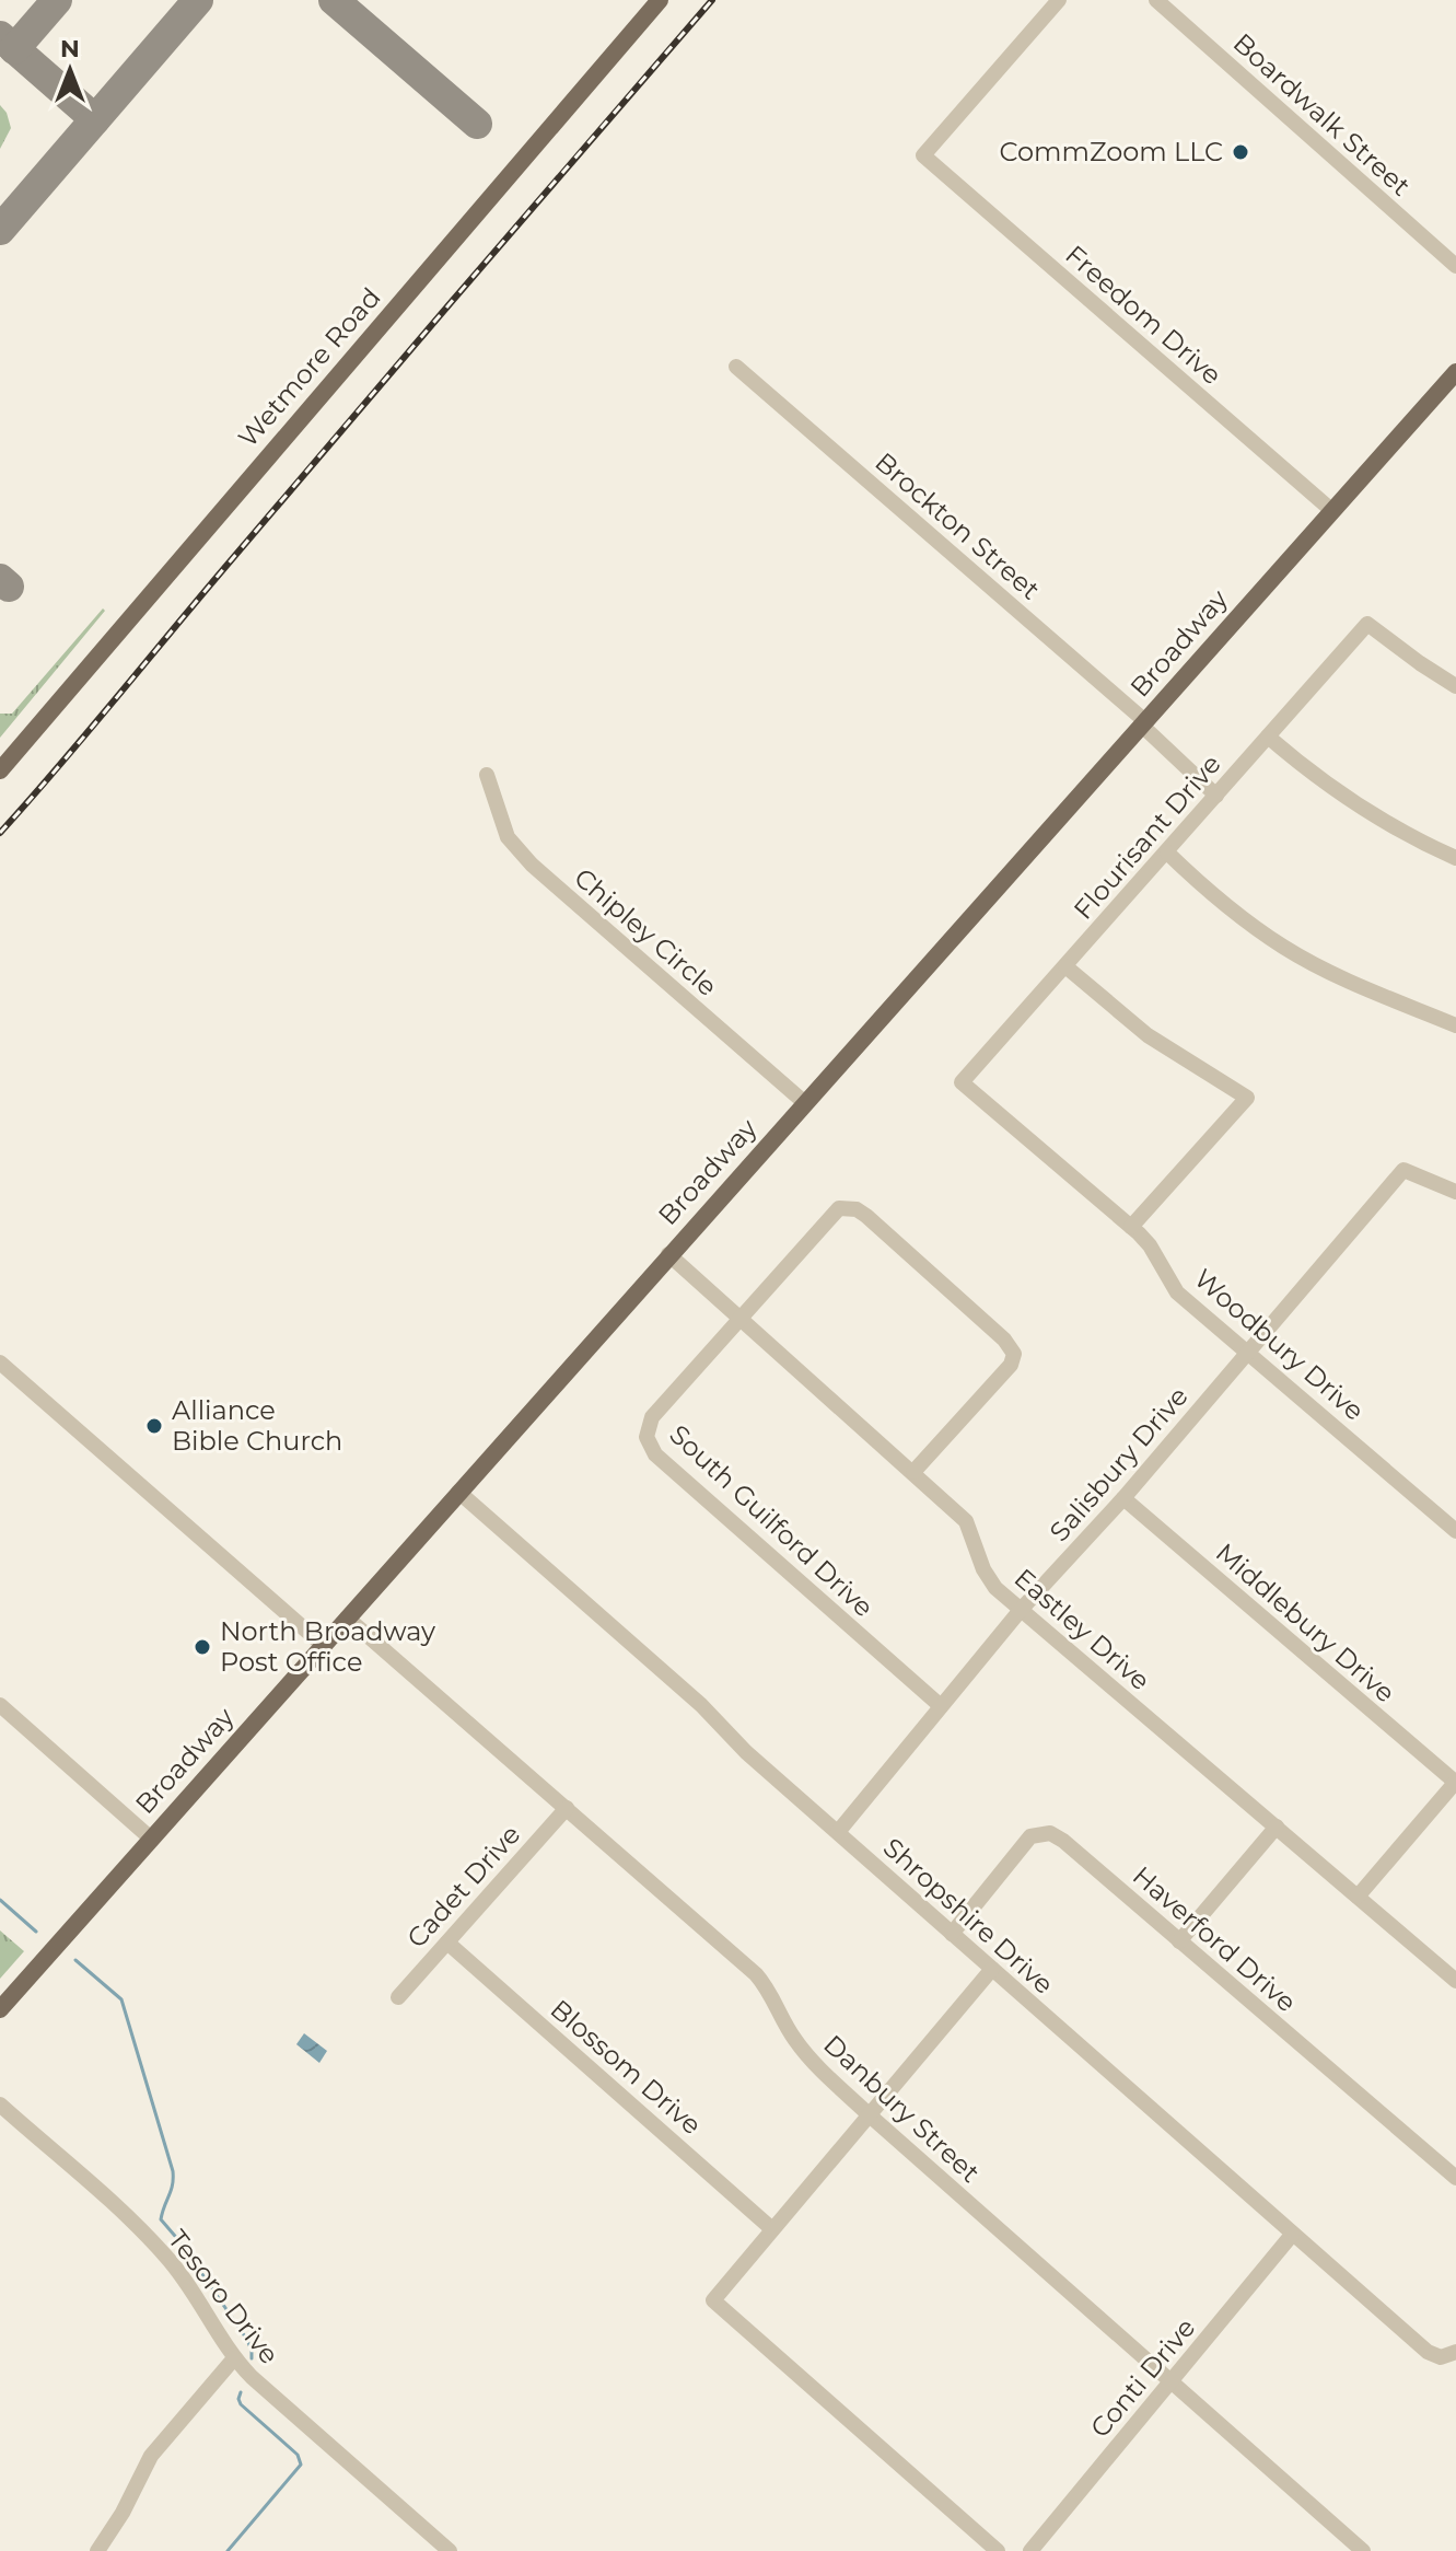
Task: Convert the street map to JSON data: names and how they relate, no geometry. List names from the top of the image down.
{
  "streets": {
    "main road": ["Wetmore Road", "Broadway"],
    "street": [
      "Boardwalk Street",
      "Freedom Drive",
      "Brockton Street",
      "Flourisant Drive",
      "Chipley Circle",
      "Woodbury Drive",
      "Salisbury Drive",
      "South Guilford Drive",
      "Middlebury Drive",
      "Eastley Drive",
      "Cadet Drive",
      "Shropshire Drive",
      "Haverford Drive",
      "Blossom Drive",
      "Danbury Street",
      "Tesoro Drive",
      "Conti Drive"
    ]
  },
  "crossings": [
    ["Freedom Drive", "Broadway"],
    ["Brockton Street", "Broadway"],
    ["Brockton Street", "Flourisant Drive"],
    ["Broadway", "Chipley Circle"],
    ["Broadway", "Eastley Drive"],
    ["Broadway", "Shropshire Drive"],
    ["Broadway", "Danbury Street"],
    ["Flourisant Drive", "Woodbury Drive"],
    ["Woodbury Drive", "Salisbury Drive"],
    ["Salisbury Drive", "South Guilford Drive"],
    ["Salisbury Drive", "Middlebury Drive"],
    ["Salisbury Drive", "Eastley Drive"],
    ["Salisbury Drive", "Shropshire Drive"],
    ["South Guilford Drive", "Eastley Drive"],
    ["Cadet Drive", "Blossom Drive"],
    ["Cadet Drive", "Danbury Street"],
    ["Shropshire Drive", "Haverford Drive"],
    ["Shropshire Drive", "Conti Drive"],
    ["Danbury Street", "Conti Drive"]
  ],
  "places": ["CommZoom LLC", "Alliance Bible Church", "North Broadway Post Office"],
  "north": "top"
}
